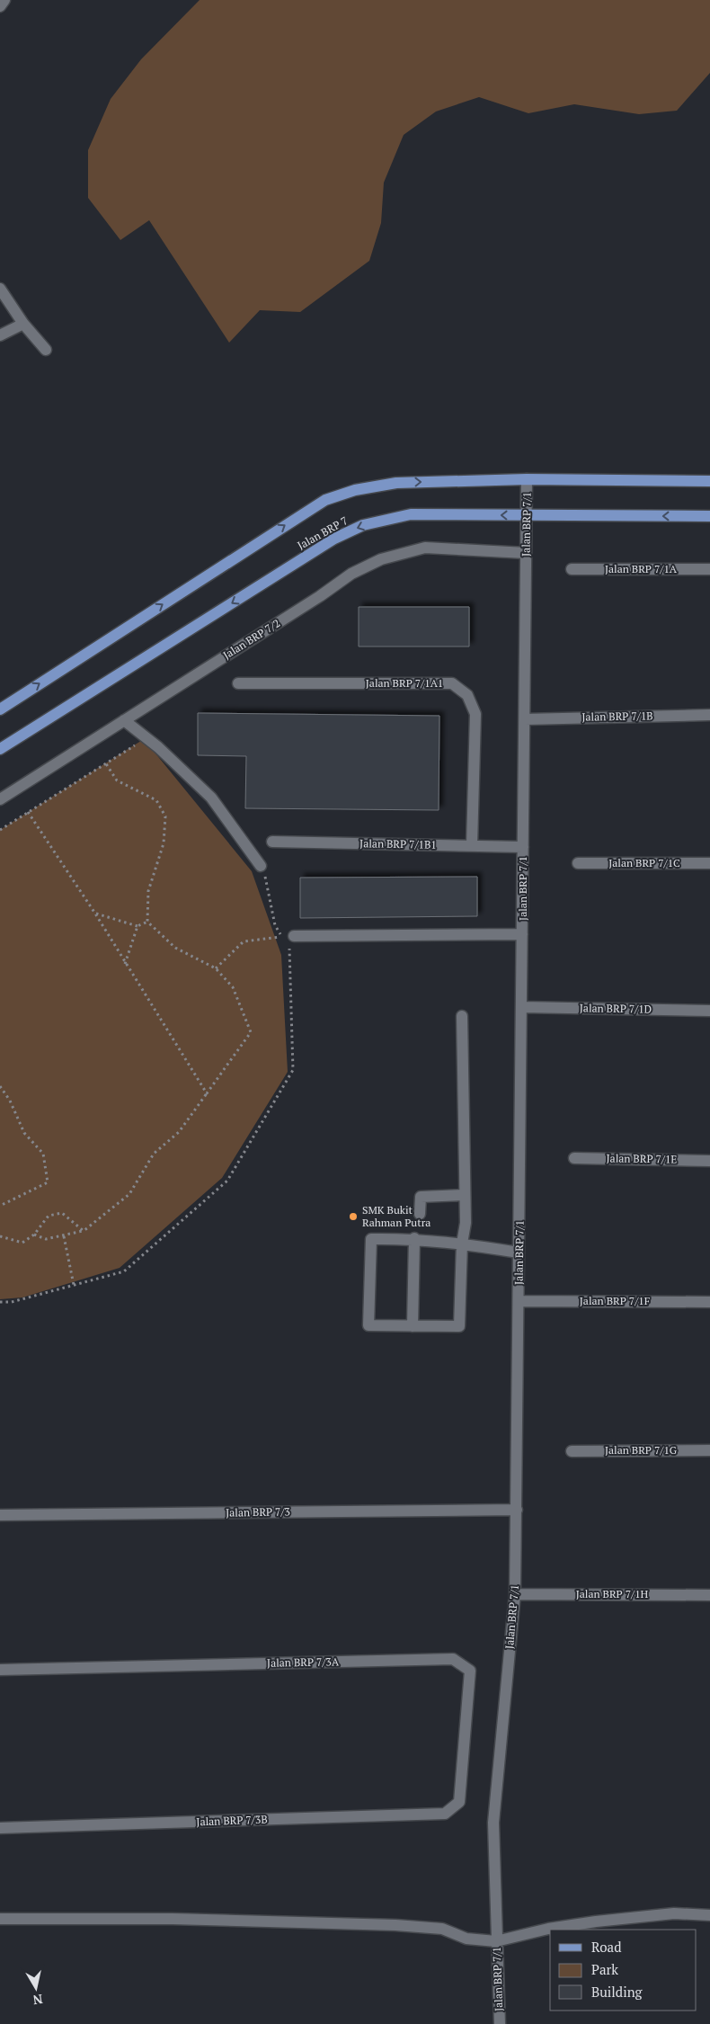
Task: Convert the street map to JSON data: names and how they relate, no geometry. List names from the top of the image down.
{
  "streets": {
    "main road": ["Jalan BRP 7"],
    "street": [
      "Jalan BRP 7/1",
      "Jalan BRP 7/1A",
      "Jalan BRP 7/2",
      "Jalan BRP 7/1A1",
      "Jalan BRP 7/1B",
      "Jalan BRP 7/1B1",
      "Jalan BRP 7/1C",
      "Jalan BRP 7/1D",
      "Jalan BRP 7/1E",
      "Jalan BRP 7/1F",
      "Jalan BRP 7/1G",
      "Jalan BRP 7/3",
      "Jalan BRP 7/1H",
      "Jalan BRP 7/3A",
      "Jalan BRP 7/3B"
    ]
  },
  "crossings": [
    ["Jalan BRP 7/1", "Jalan BRP 7"],
    ["Jalan BRP 7/1", "Jalan BRP 7/2"],
    ["Jalan BRP 7/1", "Jalan BRP 7/1B"],
    ["Jalan BRP 7/1", "Jalan BRP 7/1B1"],
    ["Jalan BRP 7/1", "Jalan BRP 7/1D"],
    ["Jalan BRP 7/1", "Jalan BRP 7/1F"],
    ["Jalan BRP 7/1", "Jalan BRP 7/3"],
    ["Jalan BRP 7/1", "Jalan BRP 7/1H"],
    ["Jalan BRP 7/1A1", "Jalan BRP 7/1B1"],
    ["Jalan BRP 7/3A", "Jalan BRP 7/3B"]
  ],
  "places": ["SMK Bukit Rahman Putra"],
  "legend": ["Road", "Park", "Building"],
  "north": "bottom"
}
